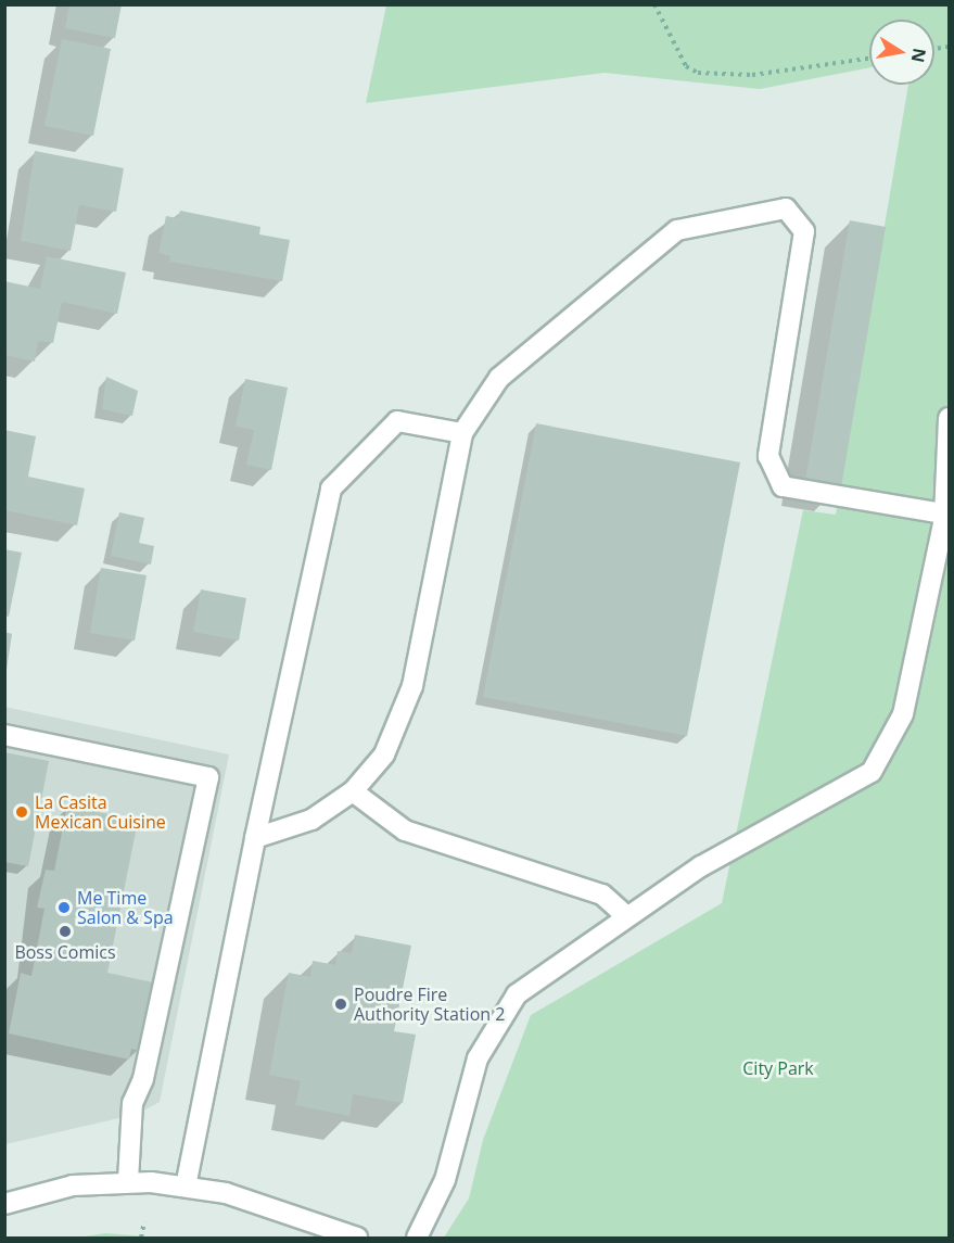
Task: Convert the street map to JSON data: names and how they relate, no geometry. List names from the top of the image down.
{
  "parks": ["City Park"],
  "places": [
    "La Casita Mexican Cuisine",
    "Me Time Salon & Spa",
    "Boss Comics",
    "Poudre Fire Authority Station 2"
  ],
  "north": "right"
}
